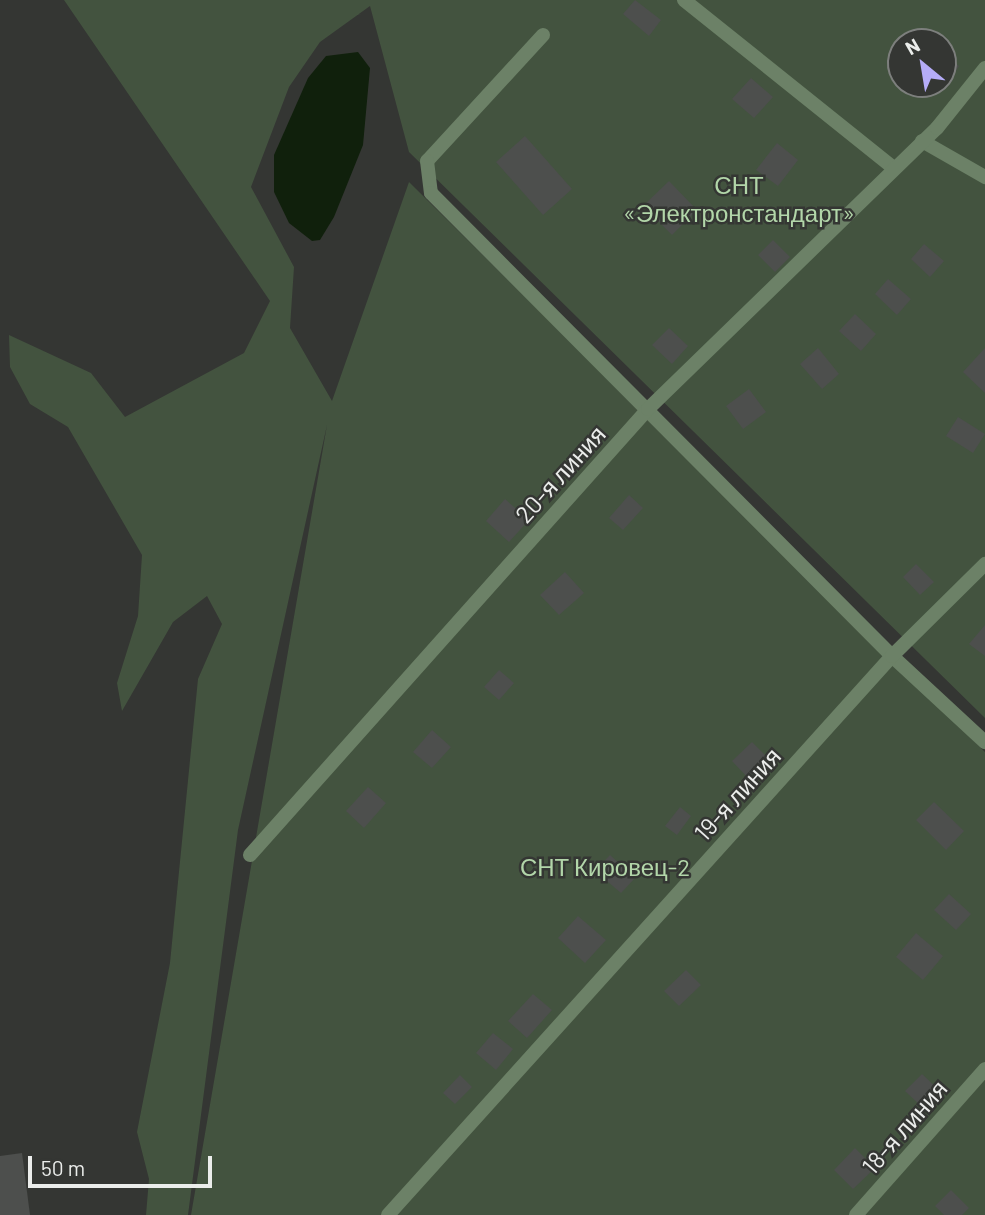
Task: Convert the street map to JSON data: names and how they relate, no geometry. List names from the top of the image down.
{
  "streets": {
    "street": ["20-я линия", "19-я линия", "18-я линия"]
  },
  "parks": ["СНТ «Электронстандарт»", "СНТ Кировец-2"],
  "scale_bar": "50 m",
  "north": "top left"
}
